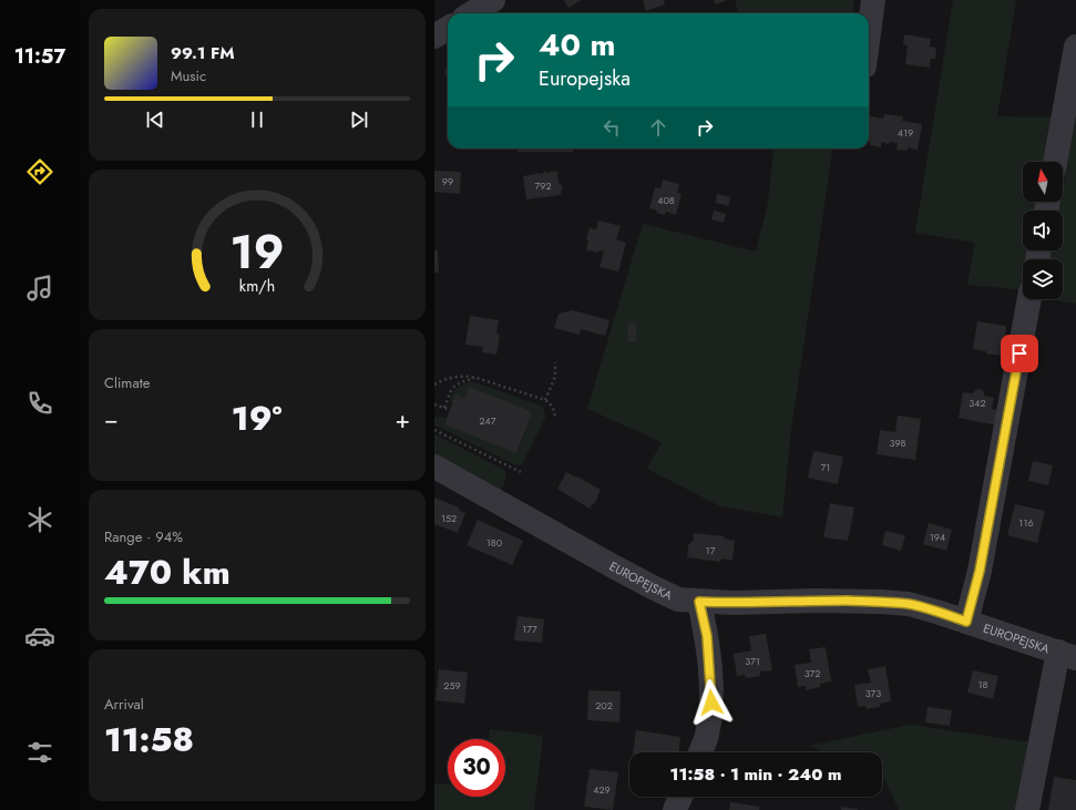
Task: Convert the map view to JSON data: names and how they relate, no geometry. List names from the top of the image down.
{
  "streets": {
    "street": ["EUROPEJSKA"]
  },
  "house_numbers": [
    "419",
    "99",
    "792",
    "408",
    "342",
    "247",
    "398",
    "71",
    "152",
    "116",
    "194",
    "180",
    "17",
    "177",
    "371",
    "372",
    "18",
    "259",
    "373",
    "202",
    "429"
  ],
  "north": "top",
  "page": {
    "tabs": "11:57",
    "turn": ["40 m", "Europejska"],
    "song": ["99.1 FM", "Music"],
    "tile": [
      "Climate",
      ["Range · 94%", "470 km"],
      ["Arrival", "11:58"]
    ],
    "heat": ["−", "19°", "+"],
    "limit": "30",
    "trip": "11:58 · 1 min · 240 m",
    "gauge": ["19", "km/h"]
  }
}
